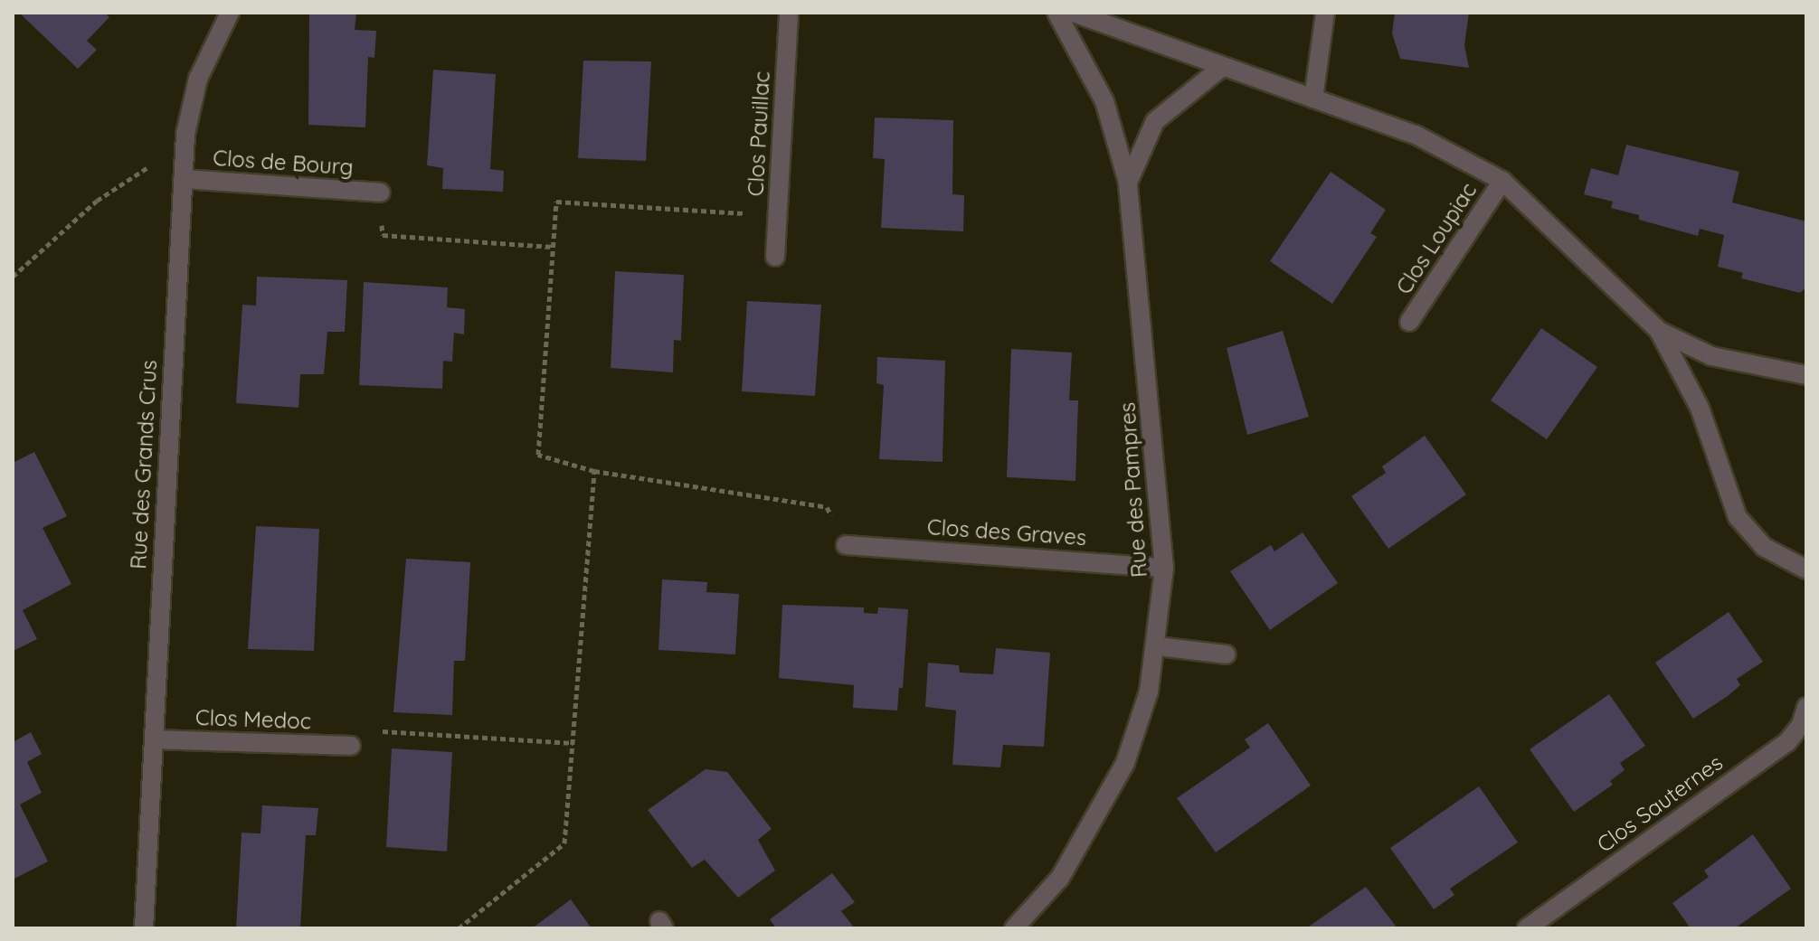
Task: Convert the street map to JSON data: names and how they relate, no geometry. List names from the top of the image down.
{
  "streets": {
    "street": [
      "Clos Pauillac",
      "Clos de Bourg",
      "Clos Loupiac",
      "Rue des Grands Crus",
      "Rue des Pampres",
      "Clos des Graves",
      "Clos Medoc",
      "Clos Sauternes"
    ]
  },
  "crossings": [
    ["Clos de Bourg", "Rue des Grands Crus"],
    ["Rue des Grands Crus", "Clos Medoc"],
    ["Rue des Pampres", "Clos des Graves"]
  ]
}
